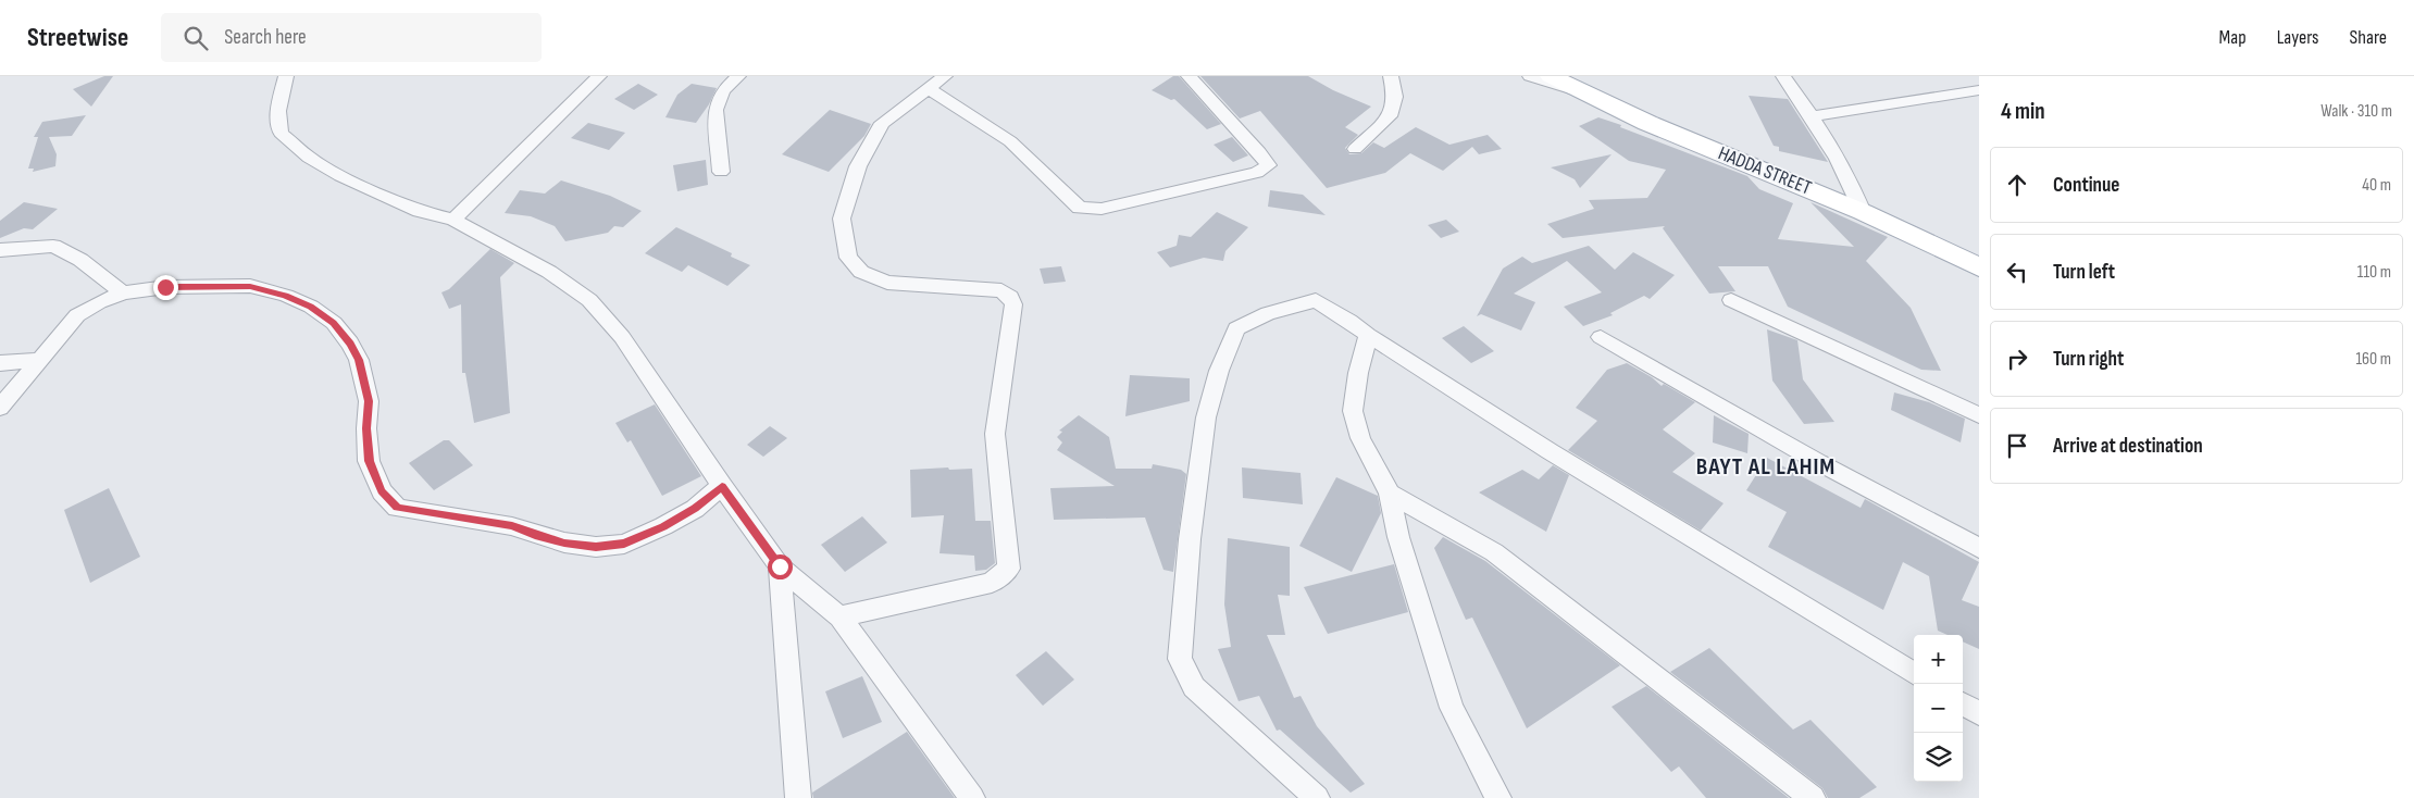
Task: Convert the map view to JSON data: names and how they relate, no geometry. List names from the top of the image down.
{
  "streets": {
    "main road": ["HADDA STREET"]
  },
  "districts": ["BAYT AL LAHIM"],
  "page": {
    "header": "Streetwise",
    "search": "Search here",
    "nav": ["Map", "Layers", "Share"],
    "heading": ["4 min", "Walk · 310 m"],
    "list": [
      ["Continue", "40 m"],
      ["Turn left", "110 m"],
      ["Turn right", "160 m"],
      "Arrive at destination"
    ],
    "map_buttons": ["+", "−"]
  }
}
